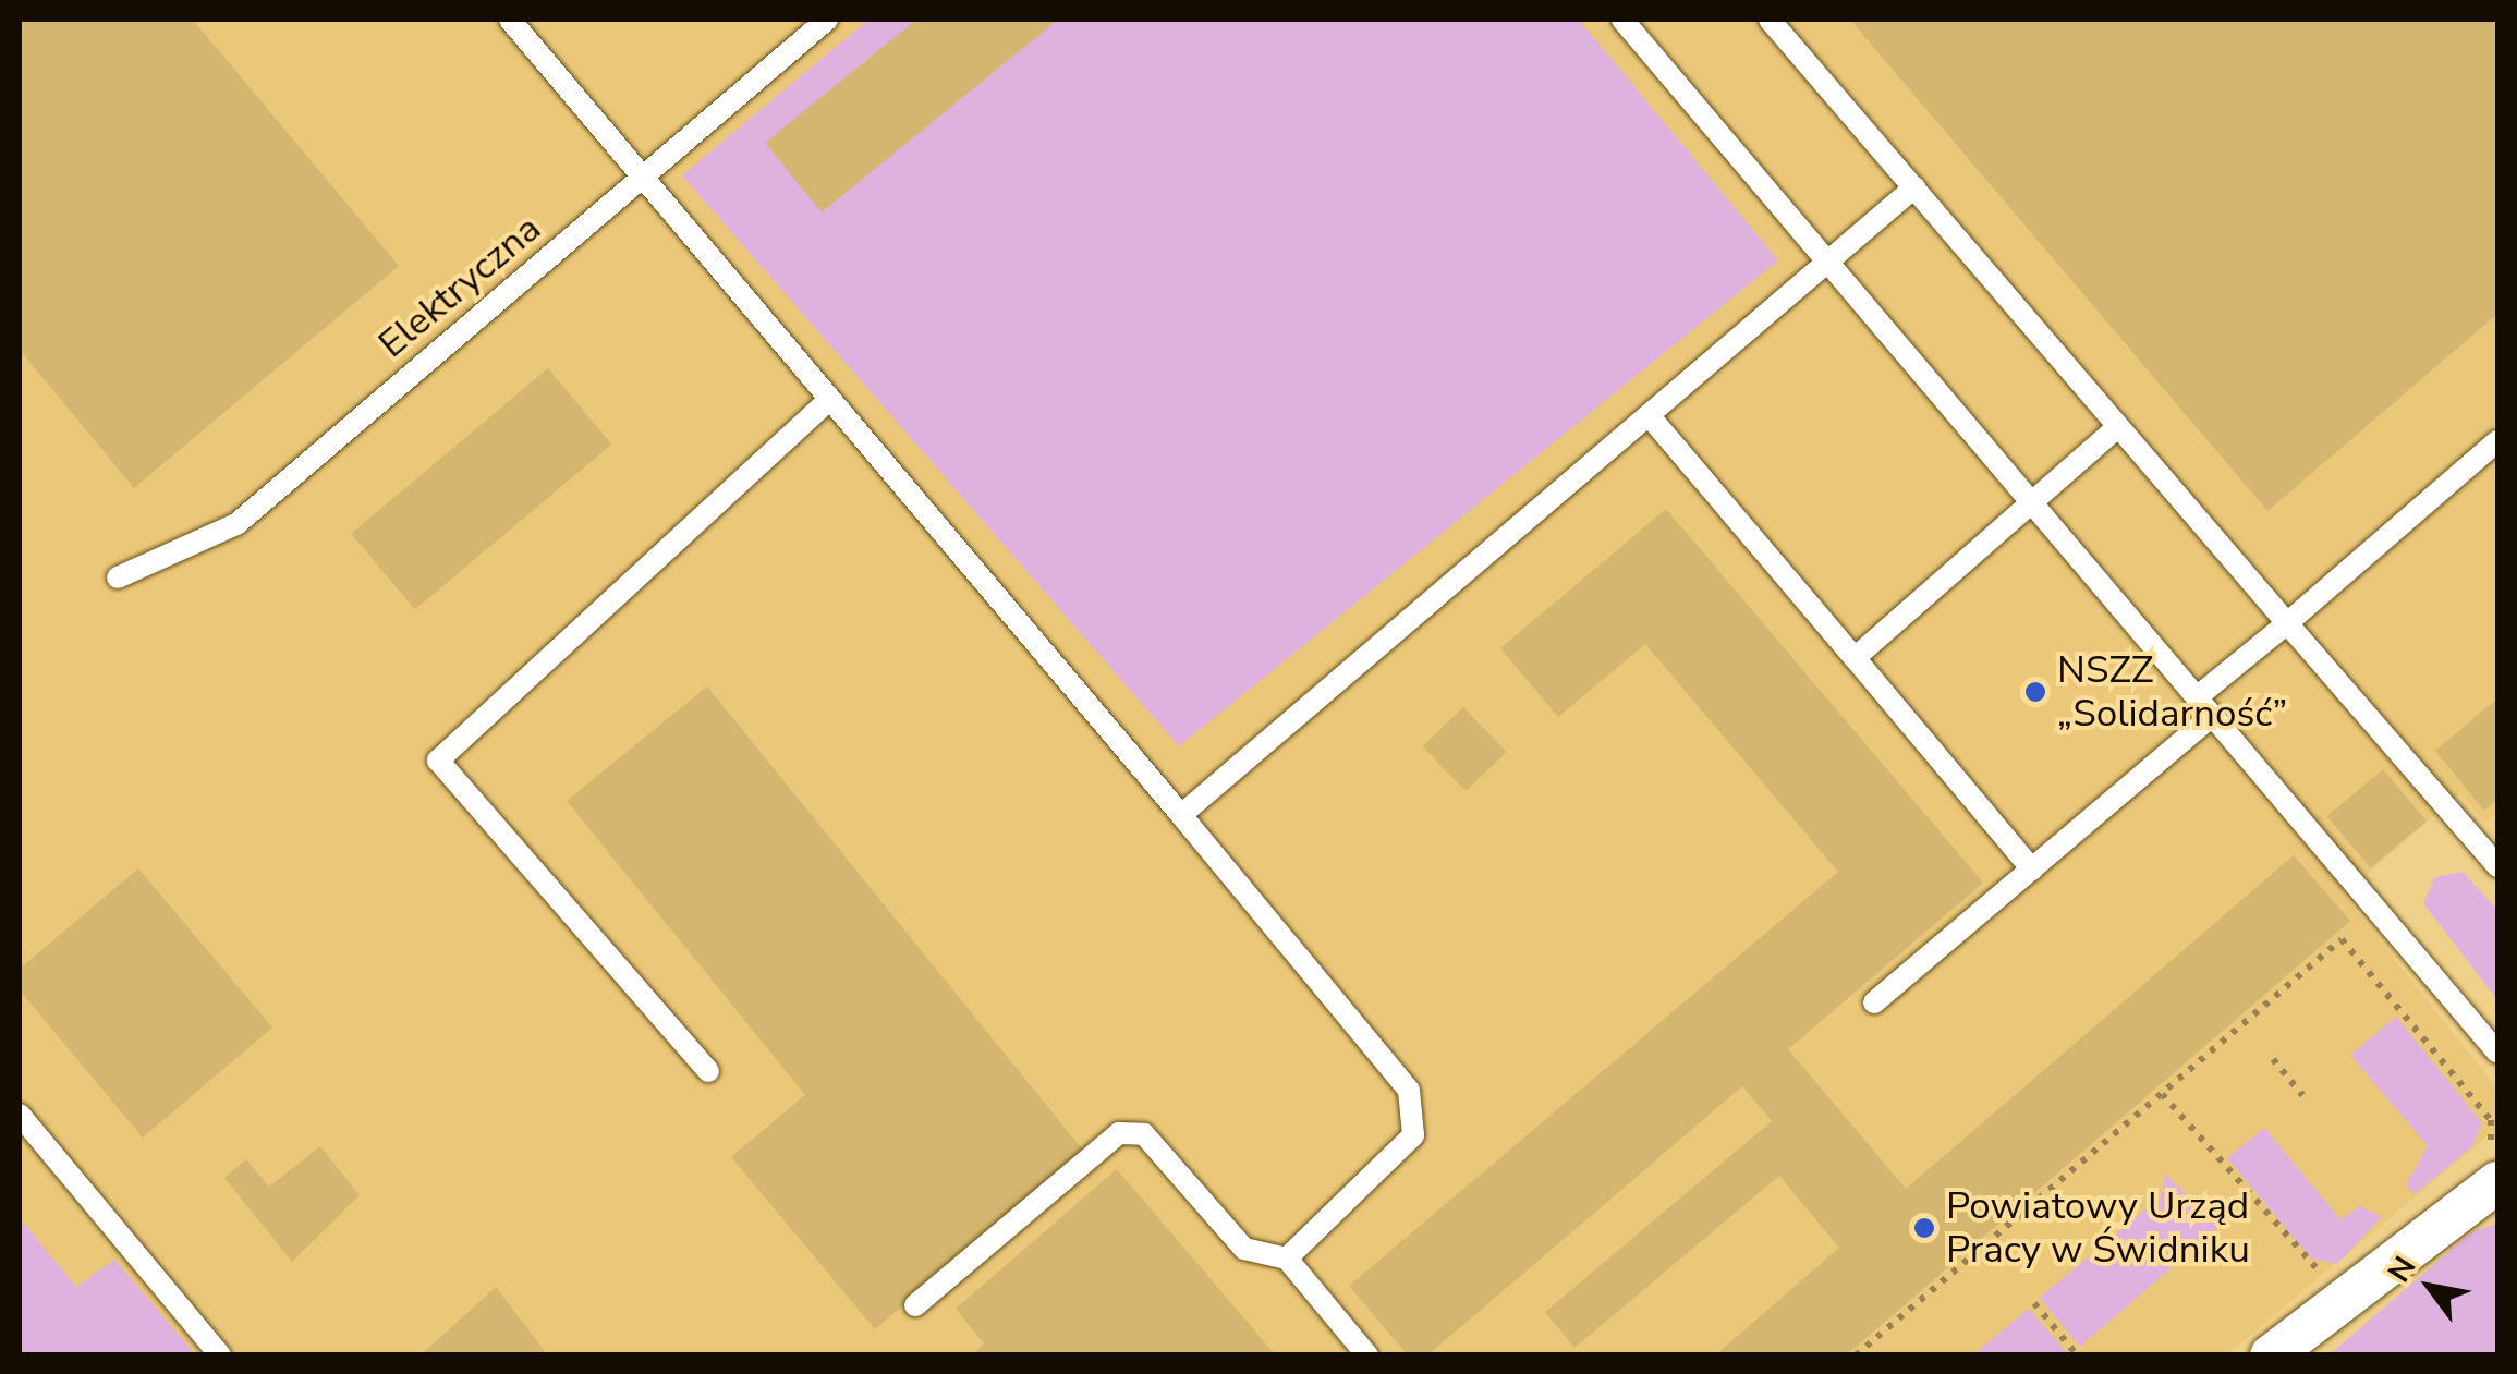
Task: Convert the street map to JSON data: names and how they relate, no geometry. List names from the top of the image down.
{
  "streets": {
    "lane": ["Elektryczna"]
  },
  "places": ["NSZZ „Solidarność”", "Powiatowy Urząd Pracy w Świdniku"],
  "north": "top left"
}
